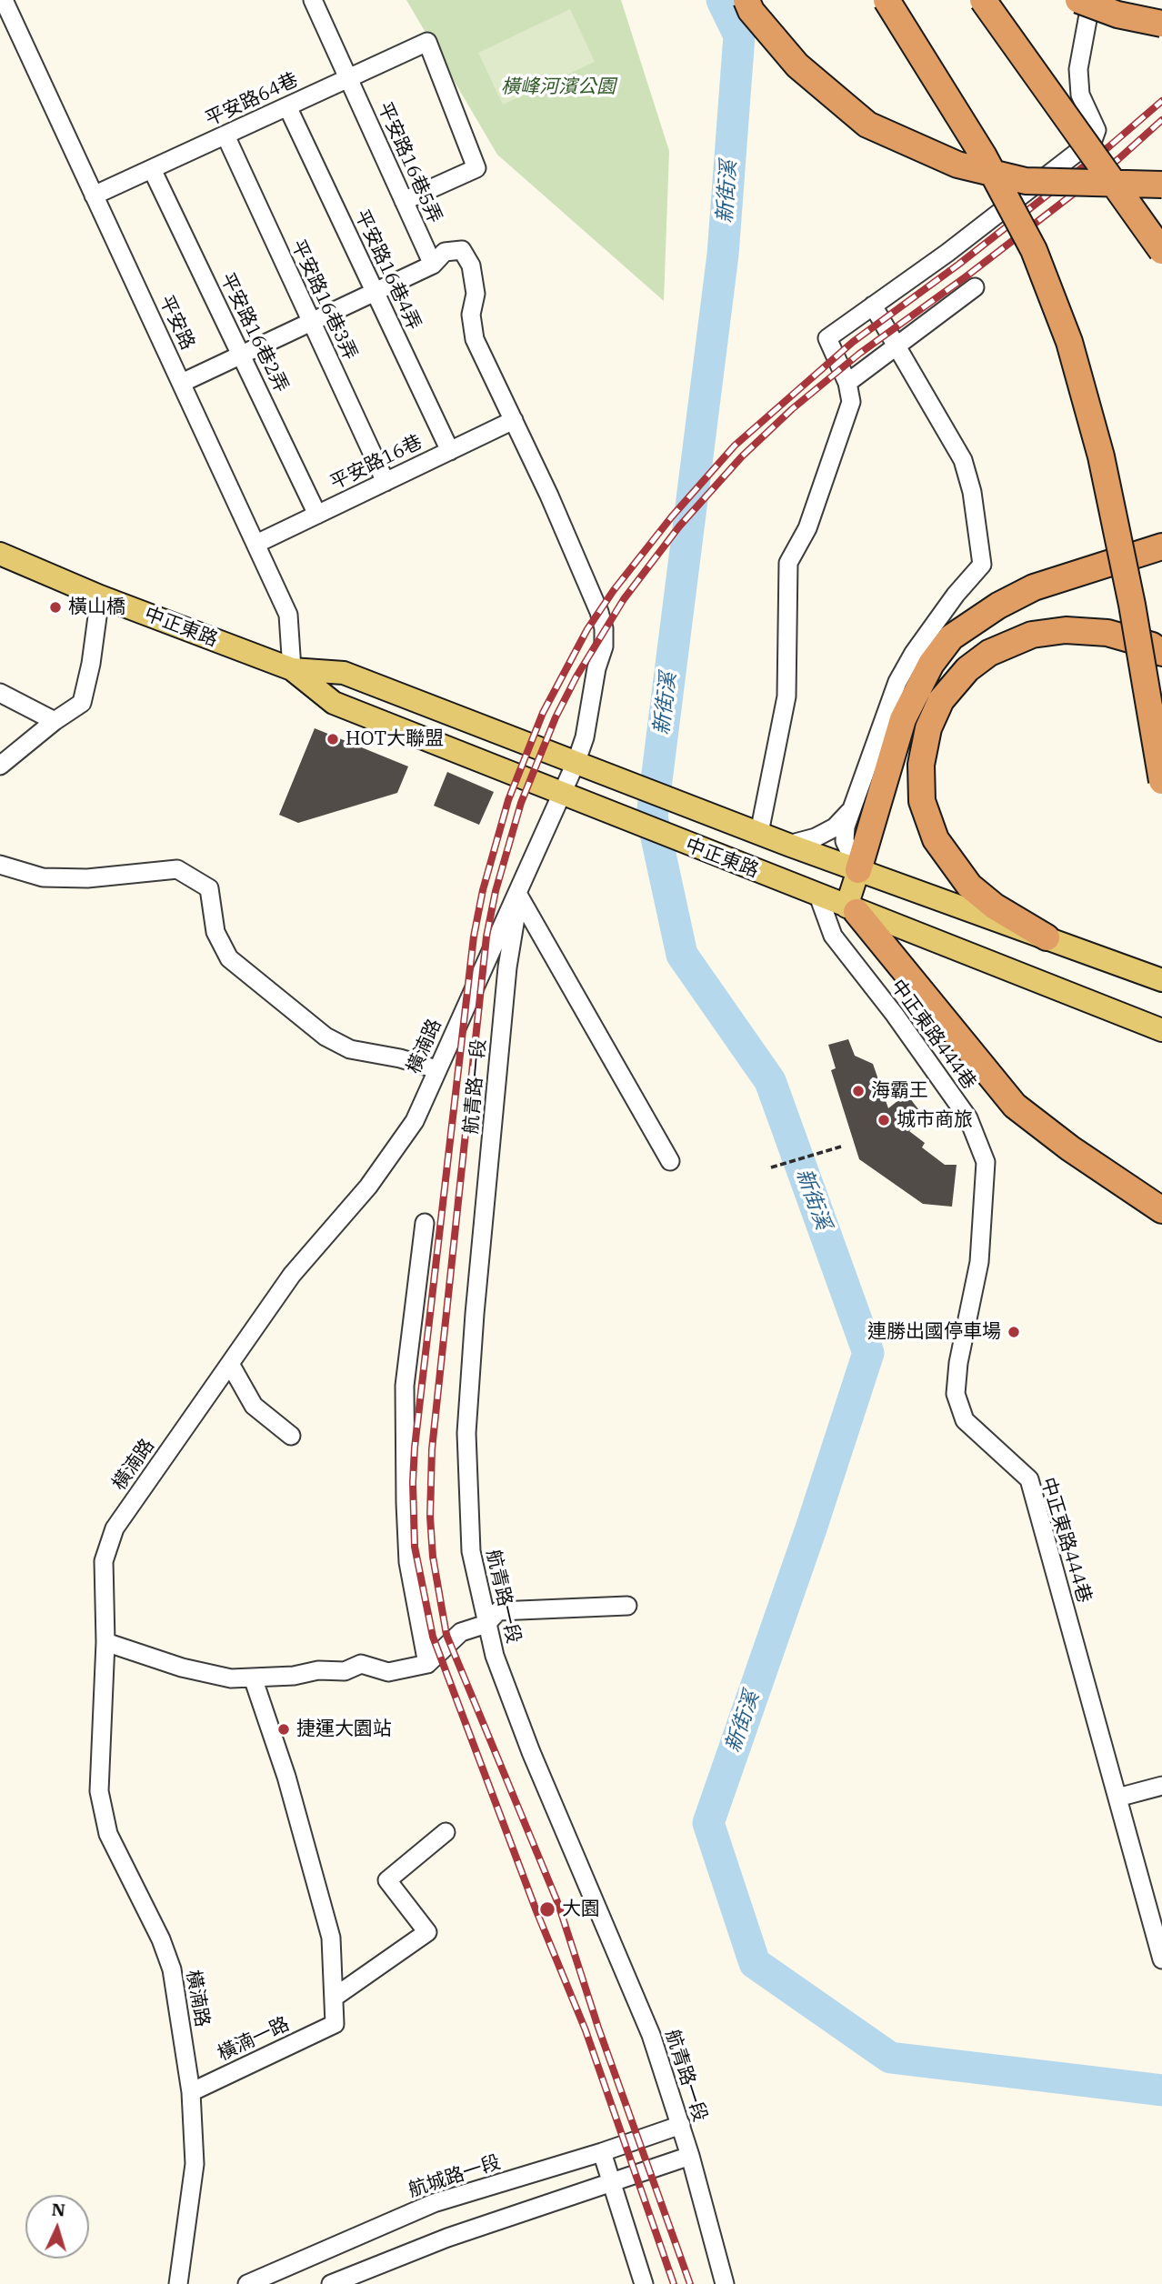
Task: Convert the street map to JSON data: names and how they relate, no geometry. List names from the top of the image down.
{
  "streets": {
    "main road": ["中正東路"],
    "street": [
      "平安路64巷",
      "平安路16巷5弄",
      "平安路16巷4弄",
      "平安路16巷3弄",
      "平安路",
      "平安路16巷2弄",
      "平安路16巷",
      "中正東路444巷",
      "橫湳路",
      "航青路一段",
      "橫湳一路",
      "航城路一段"
    ]
  },
  "crossings": [
    ["平安路64巷", "平安路16巷5弄"],
    ["平安路64巷", "平安路16巷4弄"],
    ["平安路64巷", "平安路16巷3弄"],
    ["平安路64巷", "平安路"],
    ["平安路64巷", "平安路16巷2弄"],
    ["平安路16巷5弄", "橫湳路"],
    ["平安路16巷4弄", "平安路16巷"],
    ["平安路16巷3弄", "平安路16巷"],
    ["平安路", "平安路16巷"],
    ["平安路", "中正東路"],
    ["平安路16巷2弄", "平安路16巷"],
    ["平安路16巷", "橫湳路"],
    ["中正東路", "中正東路444巷"],
    ["中正東路", "橫湳路"],
    ["橫湳路", "航青路一段"],
    ["橫湳路", "橫湳一路"],
    ["航青路一段", "航城路一段"]
  ],
  "water": ["新街溪"],
  "parks": ["橫峰河濱公園"],
  "places": [
    "橫山橋",
    "HOT大聯盟",
    "海霸王",
    "城市商旅",
    "連勝出國停車場",
    "捷運大園站",
    "大園"
  ],
  "north": "top"
}
